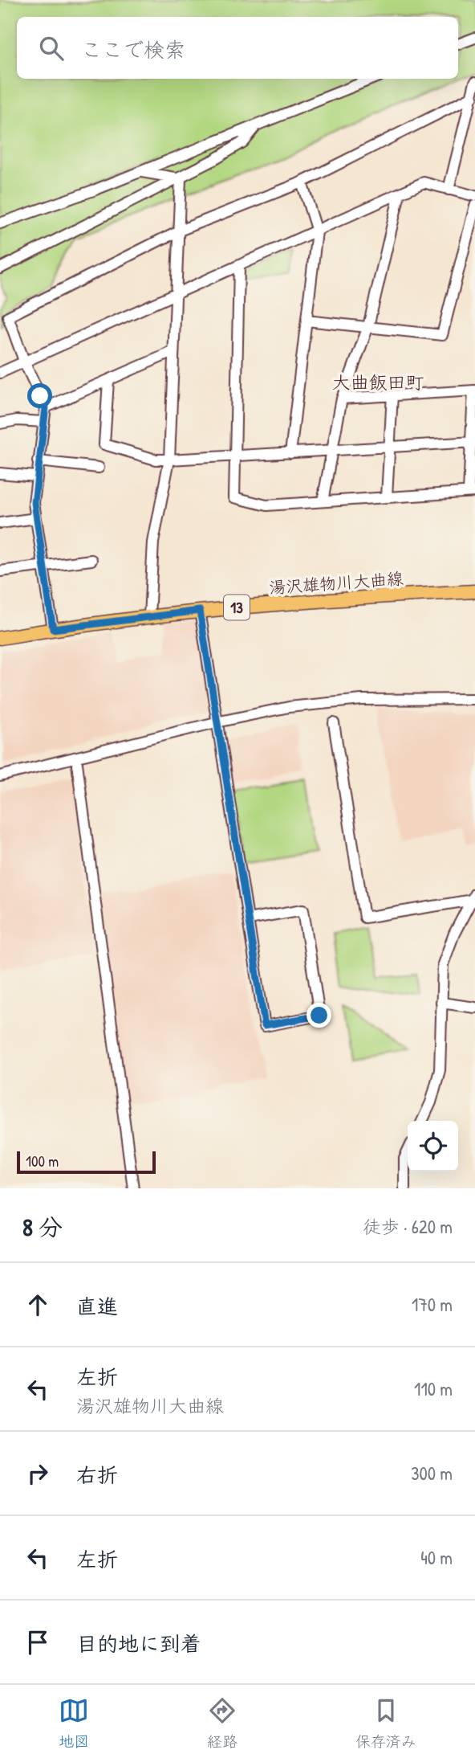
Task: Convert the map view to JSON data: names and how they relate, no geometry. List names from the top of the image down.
{
  "streets": {
    "main road": ["湯沢雄物川大曲線", "13"]
  },
  "districts": ["大曲飯田町"],
  "scale_bar": "100 m",
  "page": {
    "search": "ここで検索",
    "scale": "100 m",
    "heading": ["8 分", "徒歩 · 620 m"],
    "list": [
      ["直進", "170 m"],
      ["左折", "湯沢雄物川大曲線", "110 m"],
      ["右折", "300 m"],
      ["左折", "40 m"],
      "目的地に到着"
    ],
    "nav": ["地図", "経路", "保存済み"]
  }
}
